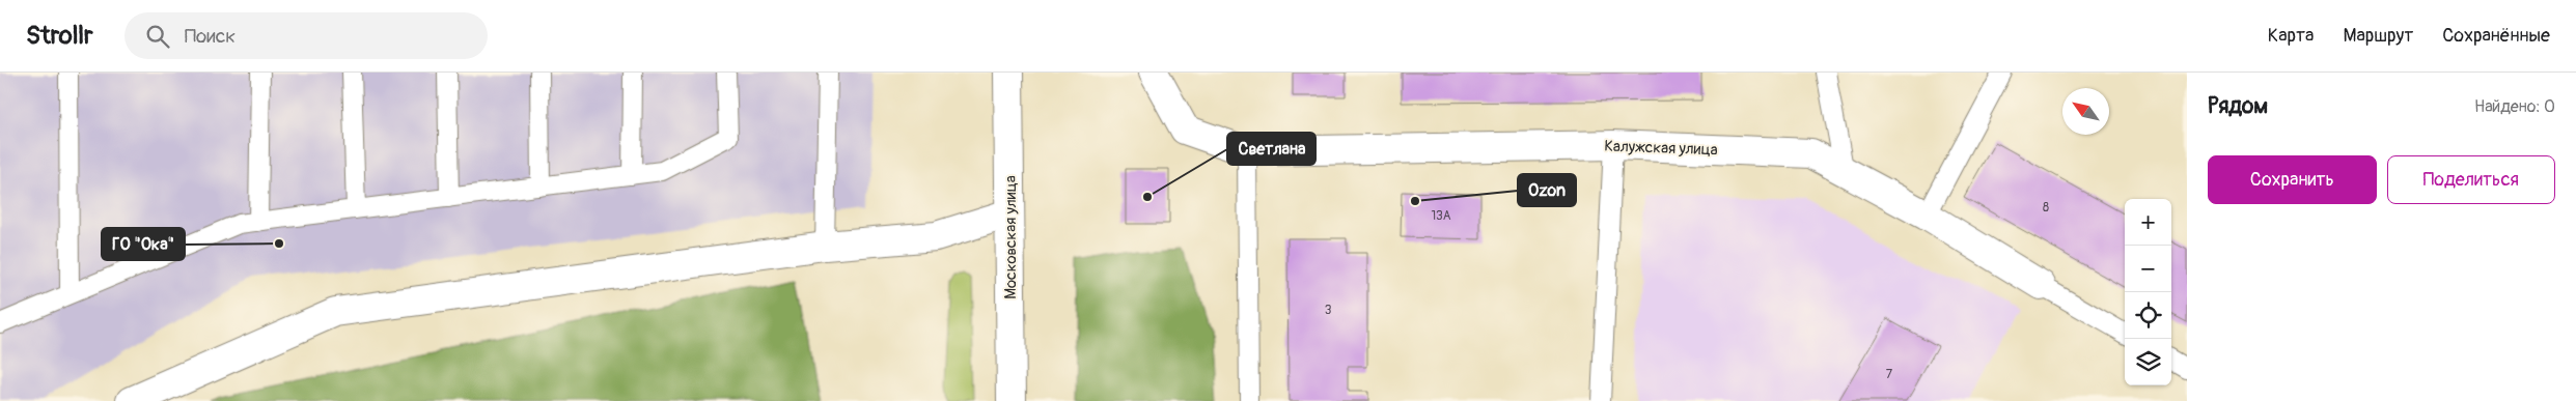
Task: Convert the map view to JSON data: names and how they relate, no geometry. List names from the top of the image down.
{
  "streets": {
    "main road": ["Калужская улица", "Московская улица"]
  },
  "places": ["Светлана", "Ozon", "ГО \"Ока\""],
  "house_numbers": [
    "8",
    "13А",
    "3",
    "7"
  ],
  "north": "top left",
  "page": {
    "header": "Strollr",
    "search": "Поиск",
    "nav": ["Карта", "Маршрут", "Сохранённые"],
    "heading": ["Рядом", "Найдено: 0"],
    "buttons": ["Сохранить", "Поделиться"],
    "map_buttons": ["+", "−"]
  }
}
